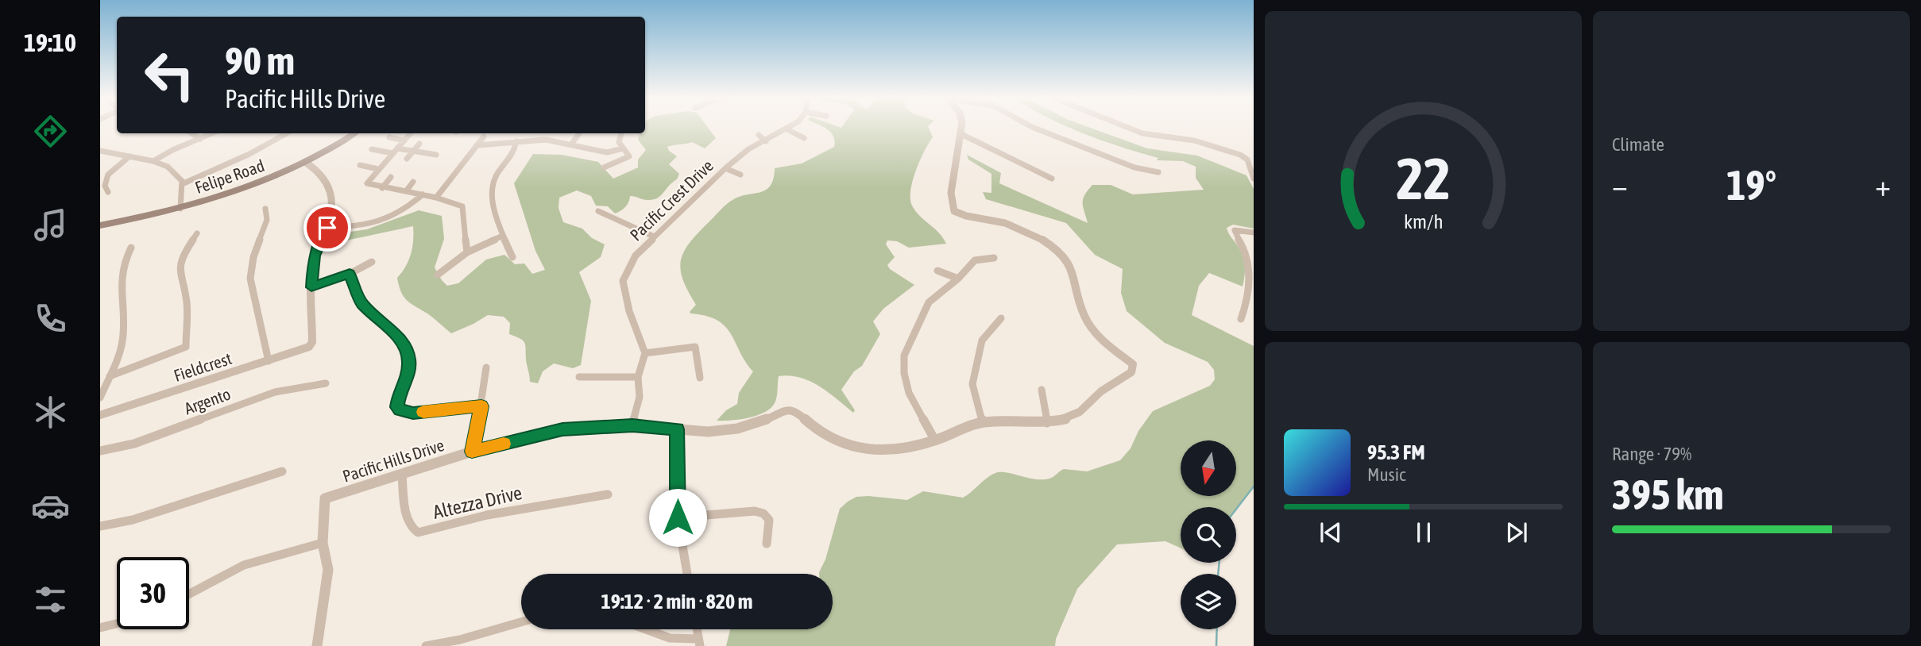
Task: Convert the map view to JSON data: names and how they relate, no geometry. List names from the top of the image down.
{
  "streets": {
    "main road": ["Felipe Road"],
    "street": [
      "Pacific Crest Drive",
      "Fieldcrest",
      "Argento",
      "Pacific Hills Drive",
      "Altezza Drive"
    ]
  },
  "crossings": [
    ["Pacific Hills Drive", "Altezza Drive"]
  ],
  "north": "bottom",
  "page": {
    "tabs": "19:10",
    "tile": [
      "Climate",
      ["Range · 79%", "395 km"]
    ],
    "turn": ["90 m", "Pacific Hills Drive"],
    "heat": ["−", "19°", "+"],
    "song": ["95.3 FM", "Music"],
    "limit": "30",
    "trip": "19:12 · 2 min · 820 m",
    "gauge": ["22", "km/h"]
  }
}
